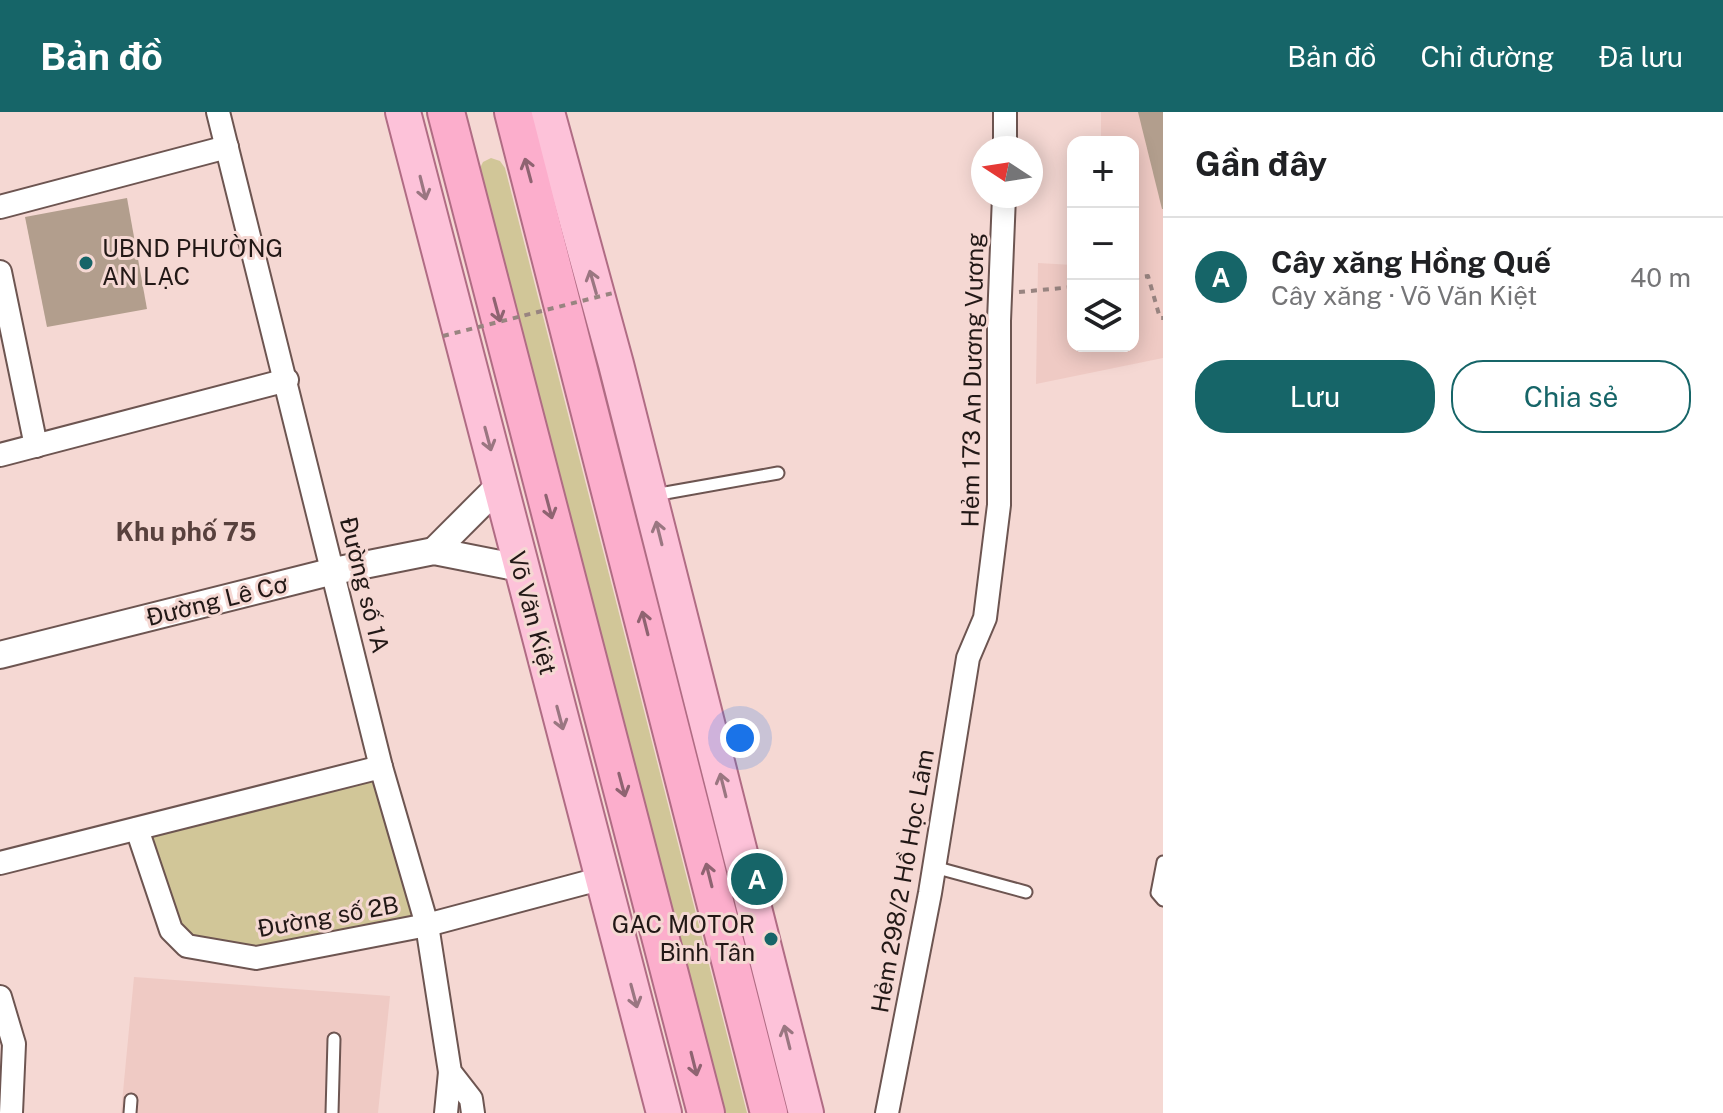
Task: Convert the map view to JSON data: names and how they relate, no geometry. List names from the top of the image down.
{
  "streets": {
    "highway": ["Võ Văn Kiệt"],
    "street": [
      "Hẻm 173 An Dương Vương",
      "Đường số 1A",
      "Đường Lê Cơ",
      "Hẻm 298/2 Hồ Học Lãm",
      "Đường số 2B"
    ]
  },
  "crossings": [
    ["Hẻm 173 An Dương Vương", "Hẻm 298/2 Hồ Học Lãm"],
    ["Đường số 1A", "Đường Lê Cơ"],
    ["Đường số 1A", "Đường số 2B"],
    ["Đường Lê Cơ", "Võ Văn Kiệt"],
    ["Võ Văn Kiệt", "Đường số 2B"]
  ],
  "districts": ["Khu phố 75"],
  "places": ["UBND PHƯỜNG AN LẠC", "GAC MOTOR Bình Tân"],
  "north": "left",
  "page": {
    "header": "Bản đồ",
    "nav": ["Bản đồ", "Chỉ đường", "Đã lưu"],
    "heading": "Gần đây",
    "map_buttons": ["+", "−"],
    "list": [
      {
        "mark": "A",
        "name": "Cây xăng Hồng Quế",
        "note": "Cây xăng · Võ Văn Kiệt",
        "value": "40 m"
      }
    ],
    "buttons": ["Lưu", "Chia sẻ"],
    "pins": "A"
  }
}
